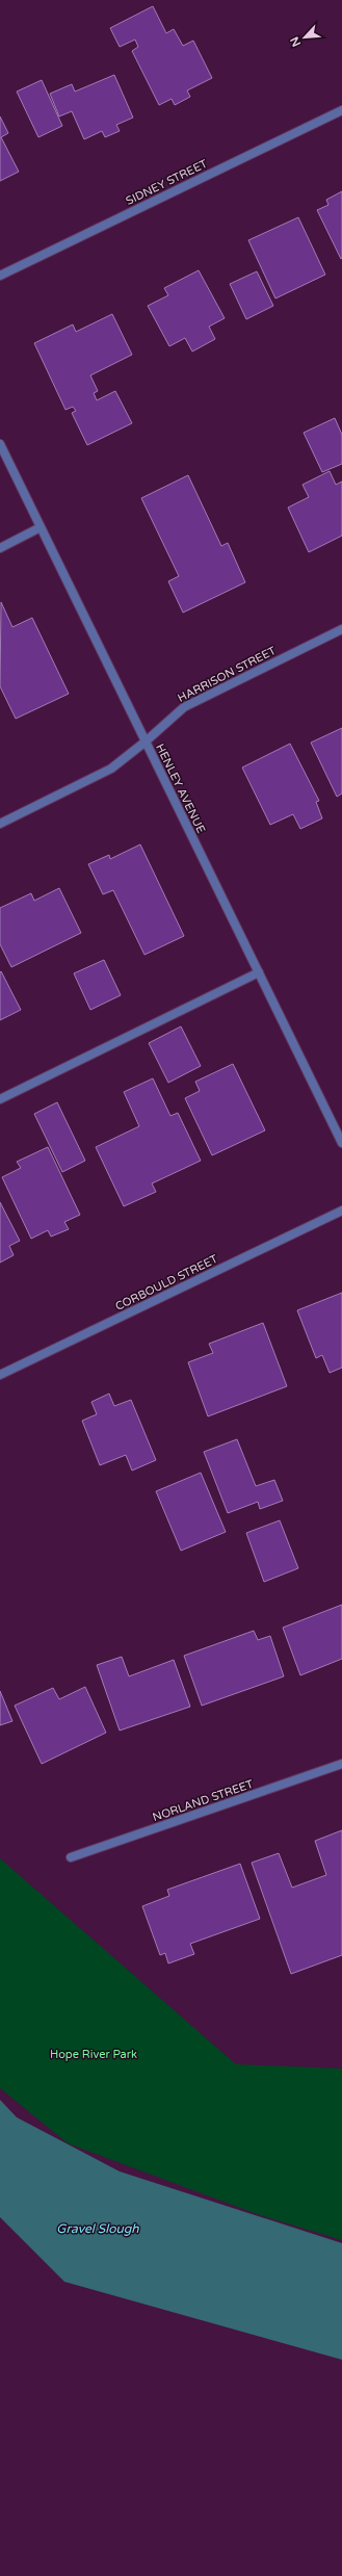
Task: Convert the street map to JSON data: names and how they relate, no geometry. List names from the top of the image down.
{
  "streets": {
    "street": [
      "SIDNEY STREET",
      "HARRISON STREET",
      "HENLEY AVENUE",
      "CORBOULD STREET",
      "NORLAND STREET"
    ]
  },
  "crossings": [
    ["HARRISON STREET", "HENLEY AVENUE"]
  ],
  "water": ["Gravel Slough"],
  "parks": ["Hope River Park"],
  "north": "bottom left"
}
